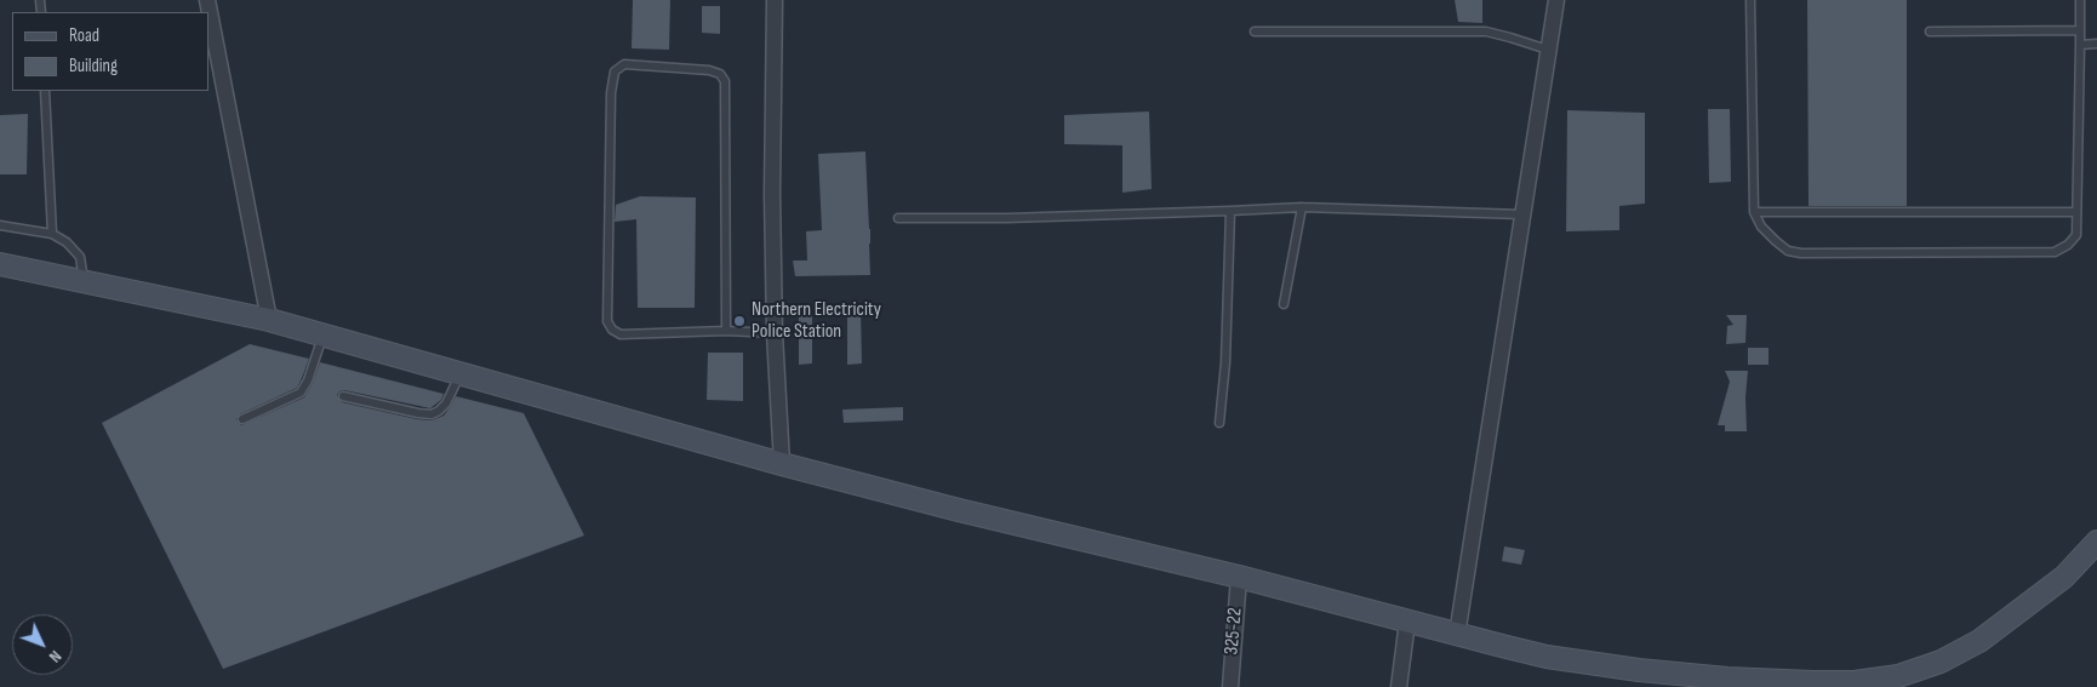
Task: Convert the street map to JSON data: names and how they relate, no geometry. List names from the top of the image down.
{
  "streets": {
    "street": ["325-22"]
  },
  "places": ["Northern Electricity Police Station"],
  "legend": ["Road", "Building"],
  "north": "bottom right"
}
